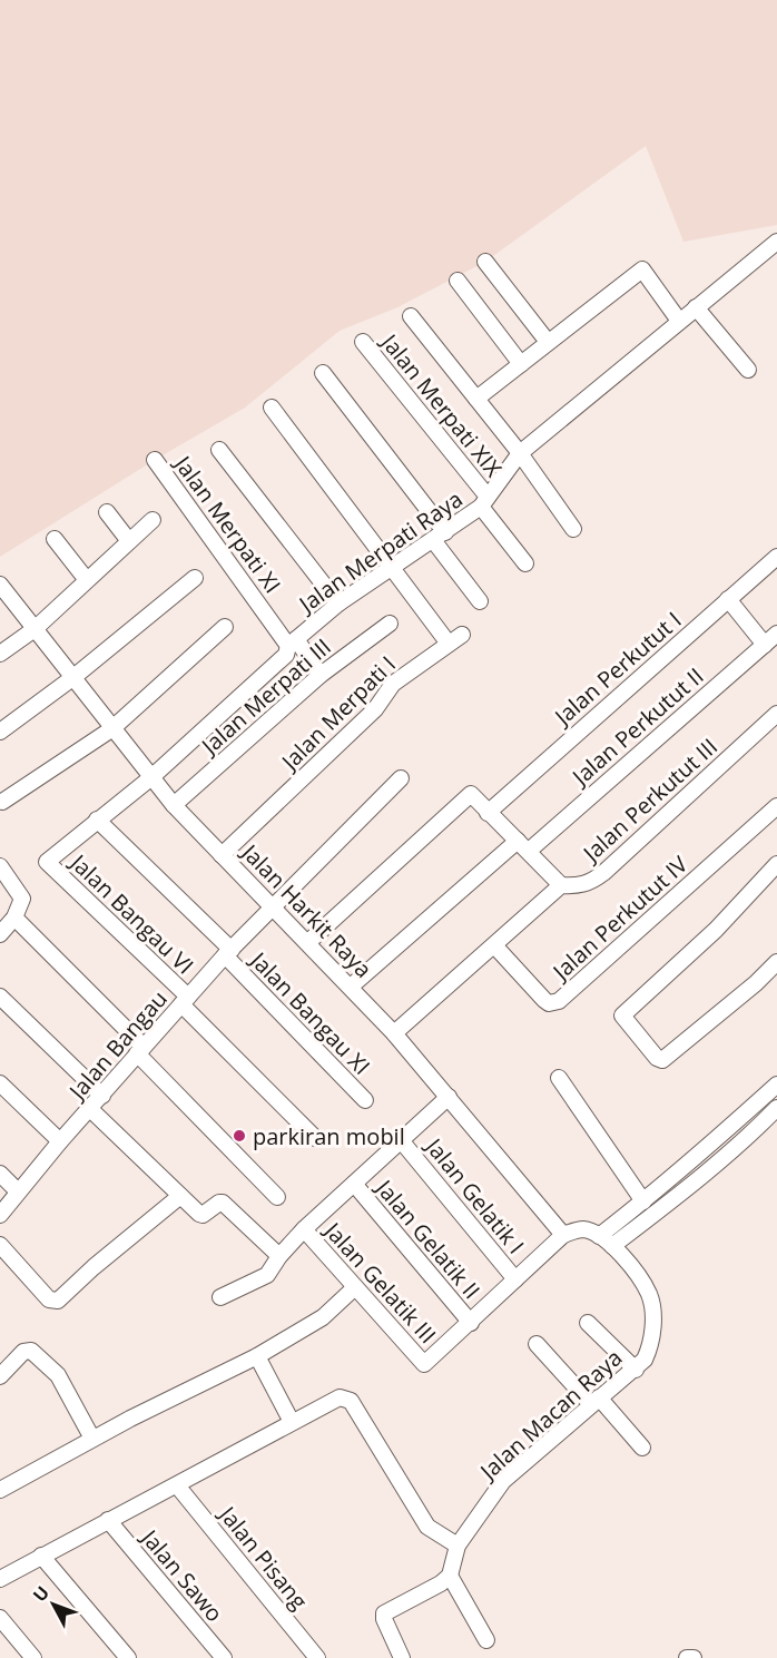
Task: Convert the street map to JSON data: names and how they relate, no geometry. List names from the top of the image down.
{
  "streets": {
    "street": [
      "Jalan Merpati XIX",
      "Jalan Merpati XI",
      "Jalan Merpati Raya",
      "Jalan Perkutut I",
      "Jalan Merpati III",
      "Jalan Merpati I",
      "Jalan Perkutut II",
      "Jalan Perkutut III",
      "Jalan Harkit Raya",
      "Jalan Bangau VI",
      "Jalan Perkutut IV",
      "Jalan Bangau XI",
      "Jalan Bangau",
      "Jalan Gelatik I",
      "Jalan Gelatik II",
      "Jalan Gelatik III",
      "Jalan Macan Raya",
      "Jalan Pisang",
      "Jalan Sawo"
    ]
  },
  "crossings": [
    ["Jalan Merpati XIX", "Jalan Merpati Raya"],
    ["Jalan Merpati XI", "Jalan Merpati Raya"],
    ["Jalan Merpati XI", "Jalan Merpati III"],
    ["Jalan Merpati Raya", "Jalan Harkit Raya"],
    ["Jalan Merpati Raya", "Jalan Bangau VI"],
    ["Jalan Merpati Raya", "Jalan Bangau XI"],
    ["Jalan Merpati III", "Jalan Harkit Raya"],
    ["Jalan Merpati I", "Jalan Harkit Raya"],
    ["Jalan Perkutut II", "Jalan Harkit Raya"],
    ["Jalan Harkit Raya", "Jalan Bangau"],
    ["Jalan Bangau VI", "Jalan Bangau"],
    ["Jalan Bangau XI", "Jalan Bangau"],
    ["Jalan Gelatik II", "Jalan Gelatik III"]
  ],
  "places": ["parkiran mobil"],
  "north": "top left"
}
